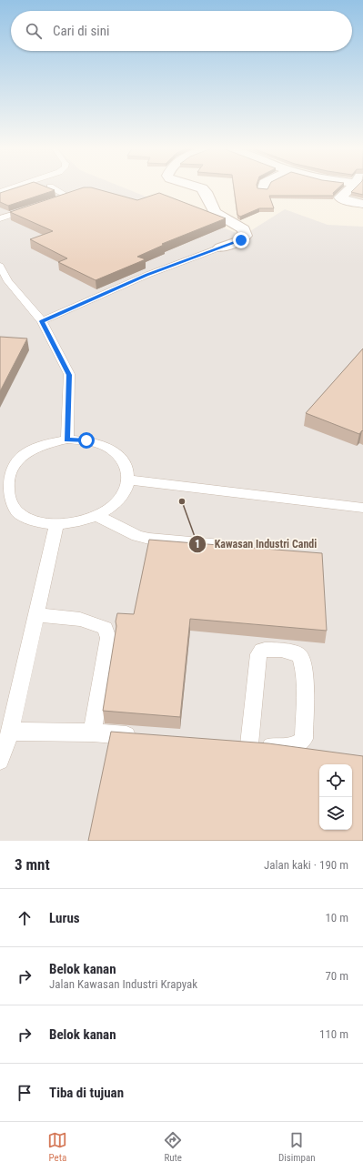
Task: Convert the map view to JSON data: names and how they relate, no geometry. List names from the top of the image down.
{
  "places": ["Kawasan Industri Candi"],
  "page": {
    "search": "Cari di sini",
    "heading": ["3 mnt", "Jalan kaki · 190 m"],
    "list": [
      ["Lurus", "10 m"],
      ["Belok kanan", "Jalan Kawasan Industri Krapyak", "70 m"],
      ["Belok kanan", "110 m"],
      "Tiba di tujuan"
    ],
    "nav": ["Peta", "Rute", "Disimpan"]
  }
}
